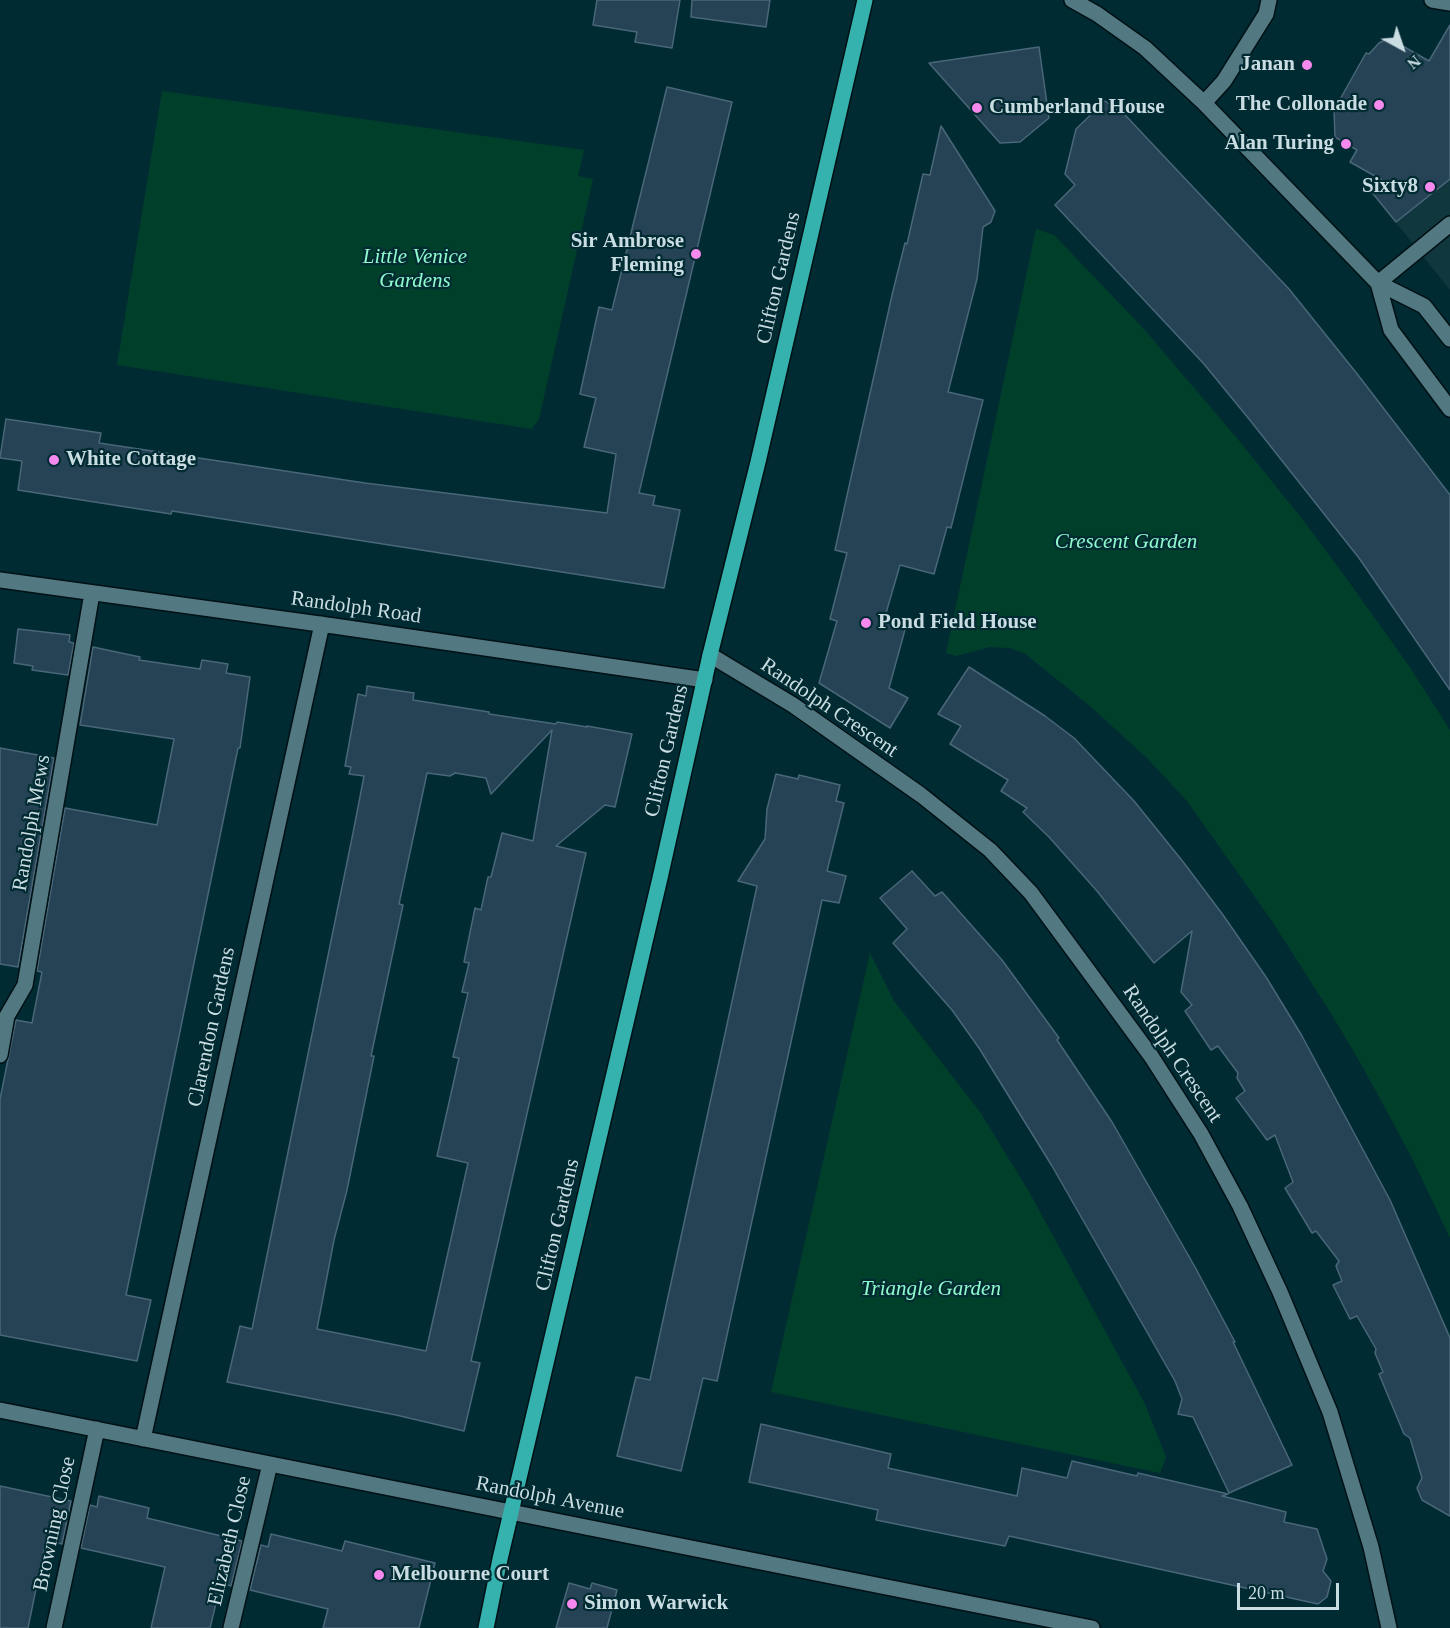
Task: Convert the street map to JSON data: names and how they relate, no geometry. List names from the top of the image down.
{
  "streets": {
    "main road": ["Clifton Gardens"],
    "street": [
      "Randolph Road",
      "Randolph Crescent",
      "Randolph Mews",
      "Clarendon Gardens",
      "Randolph Avenue",
      "Browning Close",
      "Elizabeth Close"
    ]
  },
  "crossings": [
    ["Clifton Gardens", "Randolph Road"],
    ["Clifton Gardens", "Randolph Crescent"],
    ["Clifton Gardens", "Randolph Avenue"],
    ["Randolph Road", "Randolph Mews"],
    ["Randolph Road", "Clarendon Gardens"],
    ["Clarendon Gardens", "Randolph Avenue"],
    ["Randolph Avenue", "Browning Close"],
    ["Randolph Avenue", "Elizabeth Close"]
  ],
  "parks": ["Little Venice Gardens", "Crescent Garden", "Triangle Garden"],
  "places": [
    "Janan",
    "The Collonade",
    "Cumberland House",
    "Alan Turing",
    "Sixty8",
    "Sir Ambrose Fleming",
    "White Cottage",
    "Pond Field House",
    "Melbourne Court",
    "Simon Warwick"
  ],
  "scale_bar": "20 m",
  "north": "bottom right"
}
